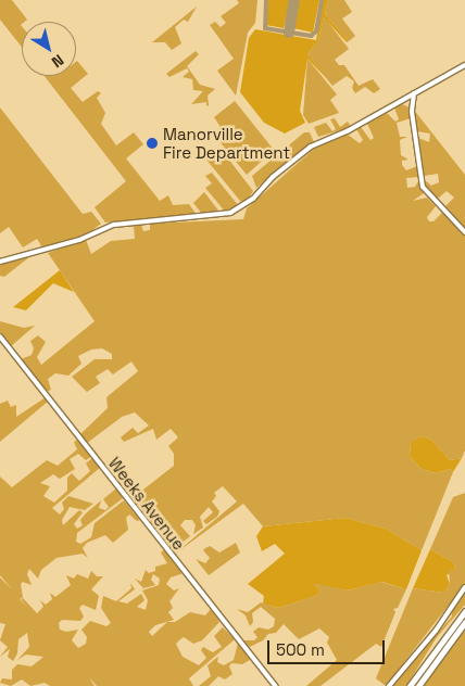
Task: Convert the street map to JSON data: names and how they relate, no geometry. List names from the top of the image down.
{
  "streets": {
    "street": ["Weeks Avenue"]
  },
  "places": ["Manorville Fire Department"],
  "scale_bar": "500 m",
  "north": "bottom right"
}
